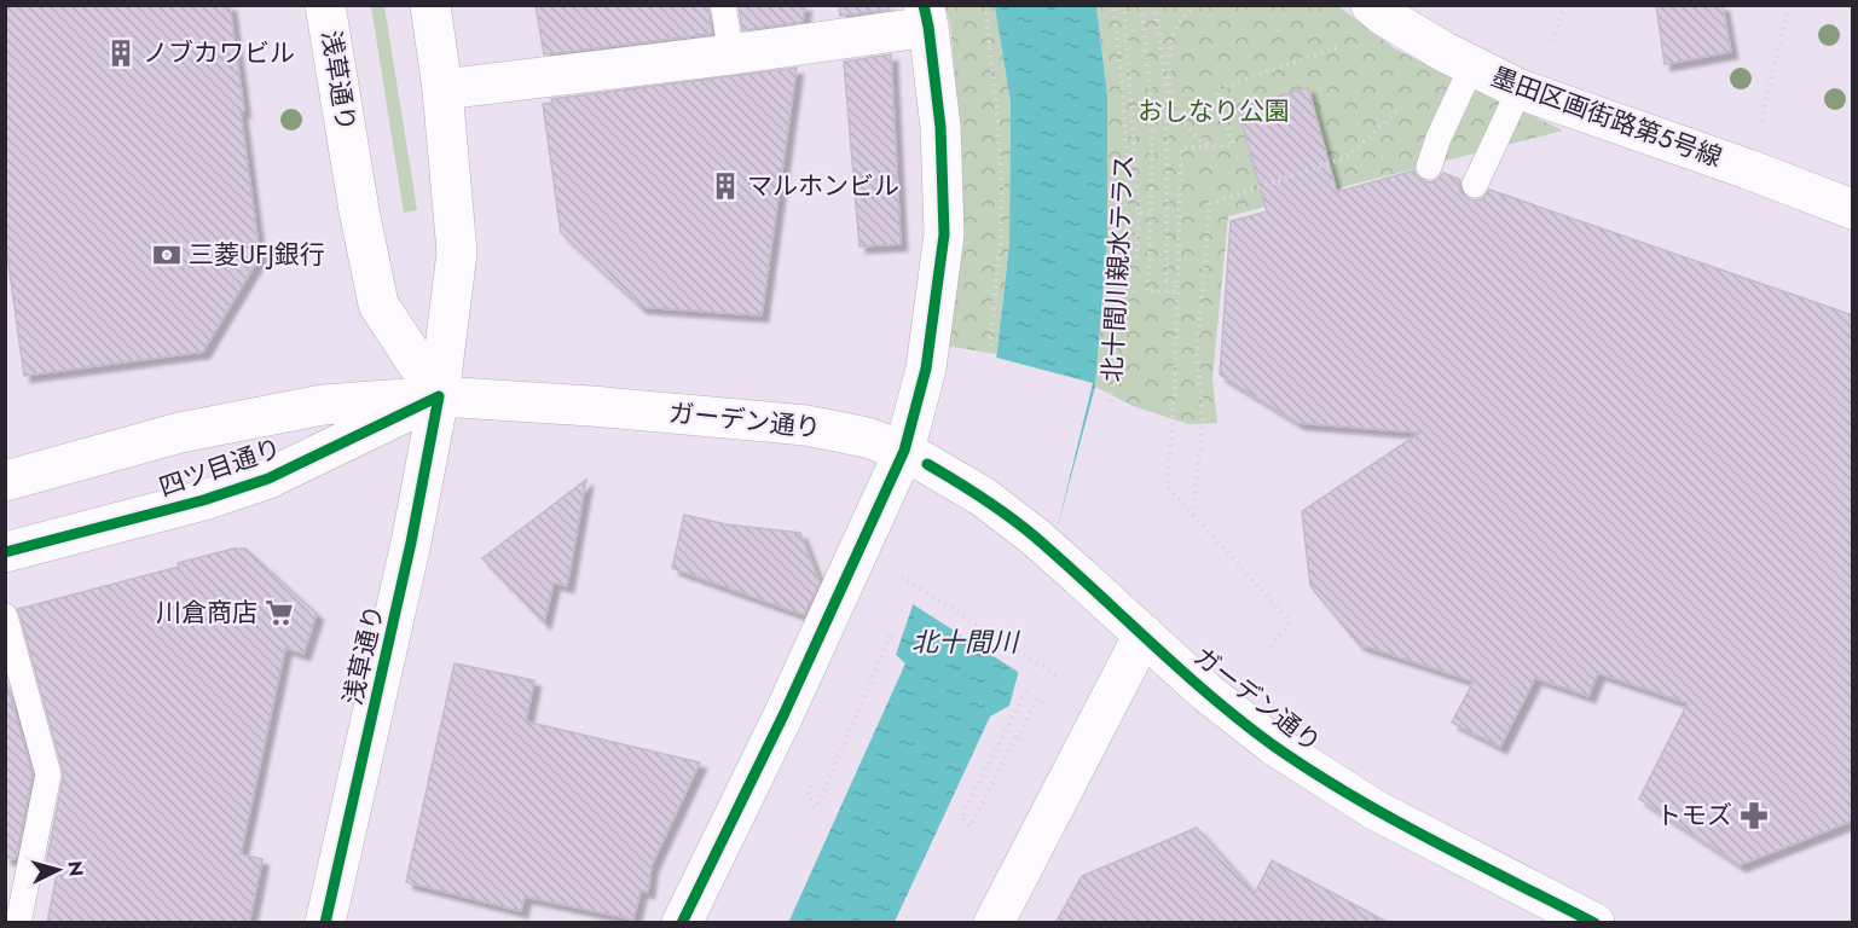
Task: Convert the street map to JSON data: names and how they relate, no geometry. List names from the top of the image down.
{
  "streets": {
    "main road": [
      "浅草通り",
      "墨田区画街路第5号線",
      "ガーデン通り",
      "四ツ目通り"
    ],
    "path": ["北十間川親水テラス"]
  },
  "crossings": [
    ["浅草通り", "ガーデン通り"],
    ["浅草通り", "四ツ目通り"],
    ["ガーデン通り", "四ツ目通り"]
  ],
  "water": ["北十間川"],
  "parks": ["おしなり公園"],
  "places": {
    "building": ["ノブカワビル", "マルホンビル"],
    "bank": ["三菱UFJ銀行"],
    "supermarket": ["川倉商店"],
    "pharmacy": ["トモズ"]
  },
  "north": "right"
}
